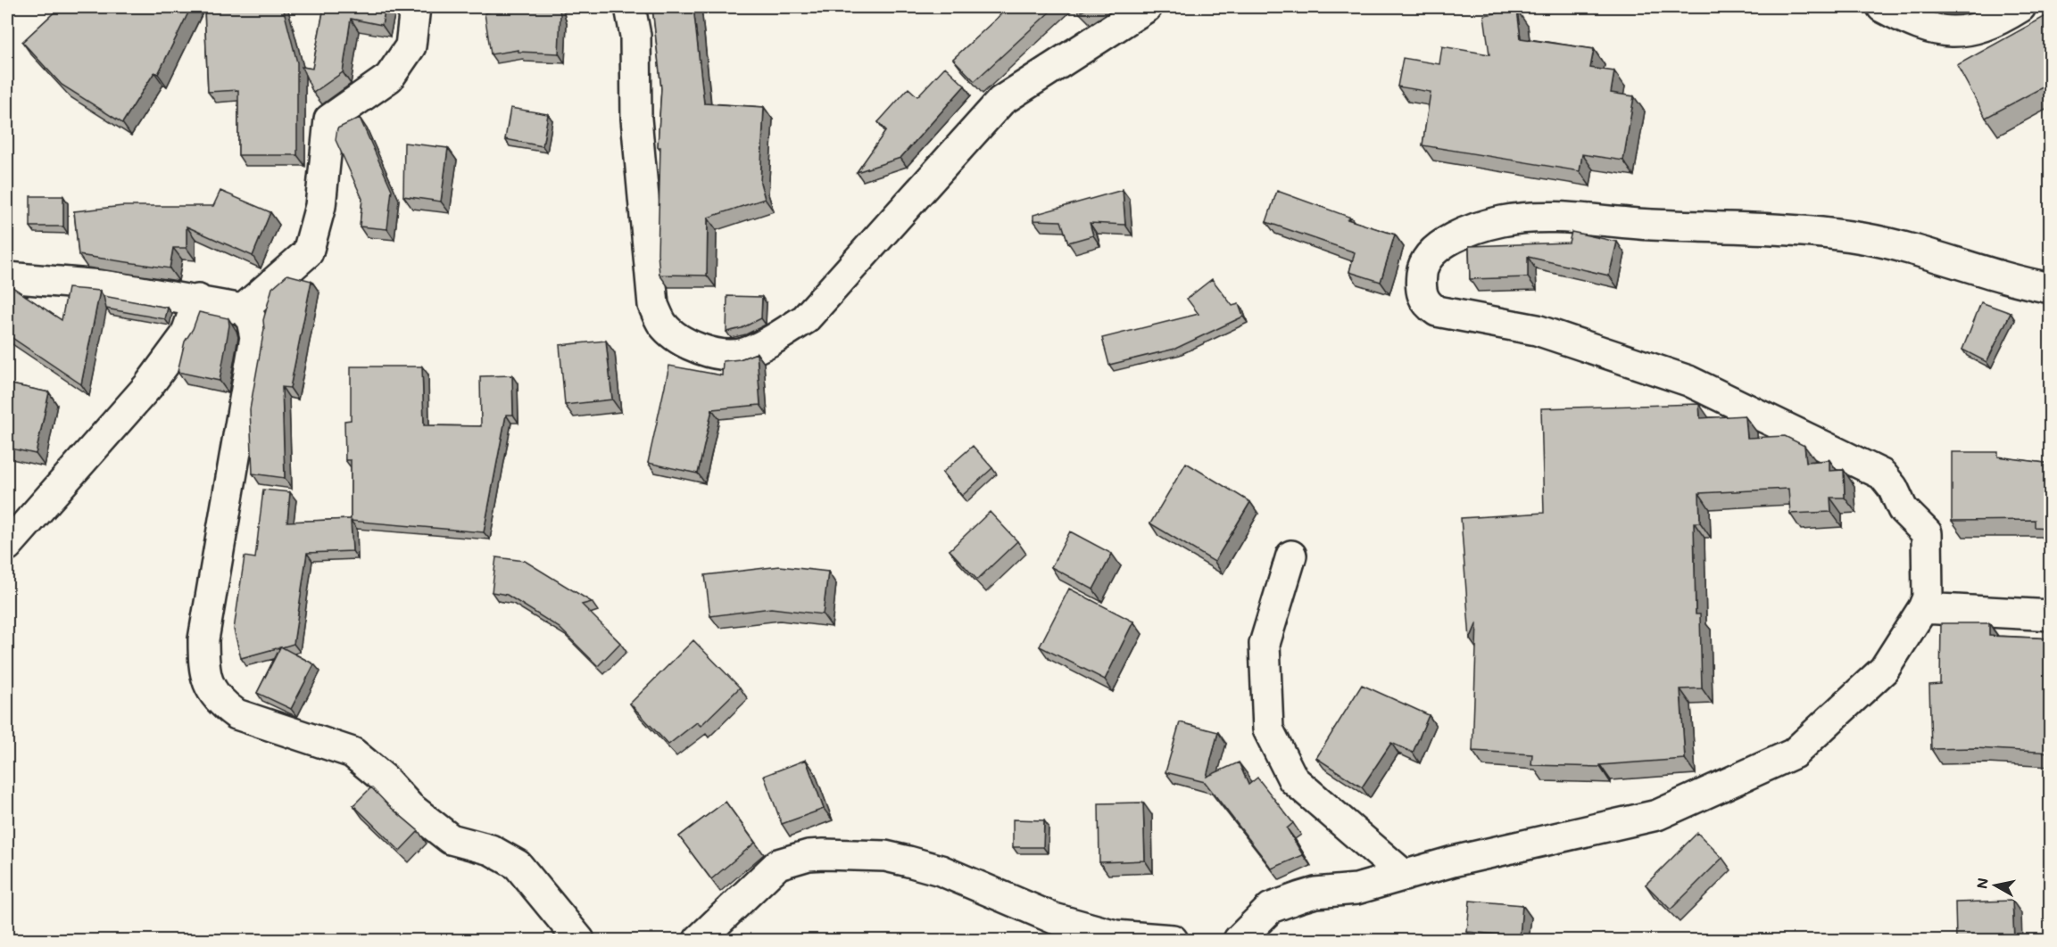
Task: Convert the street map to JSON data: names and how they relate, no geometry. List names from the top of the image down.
{
  "north": "left"
}
